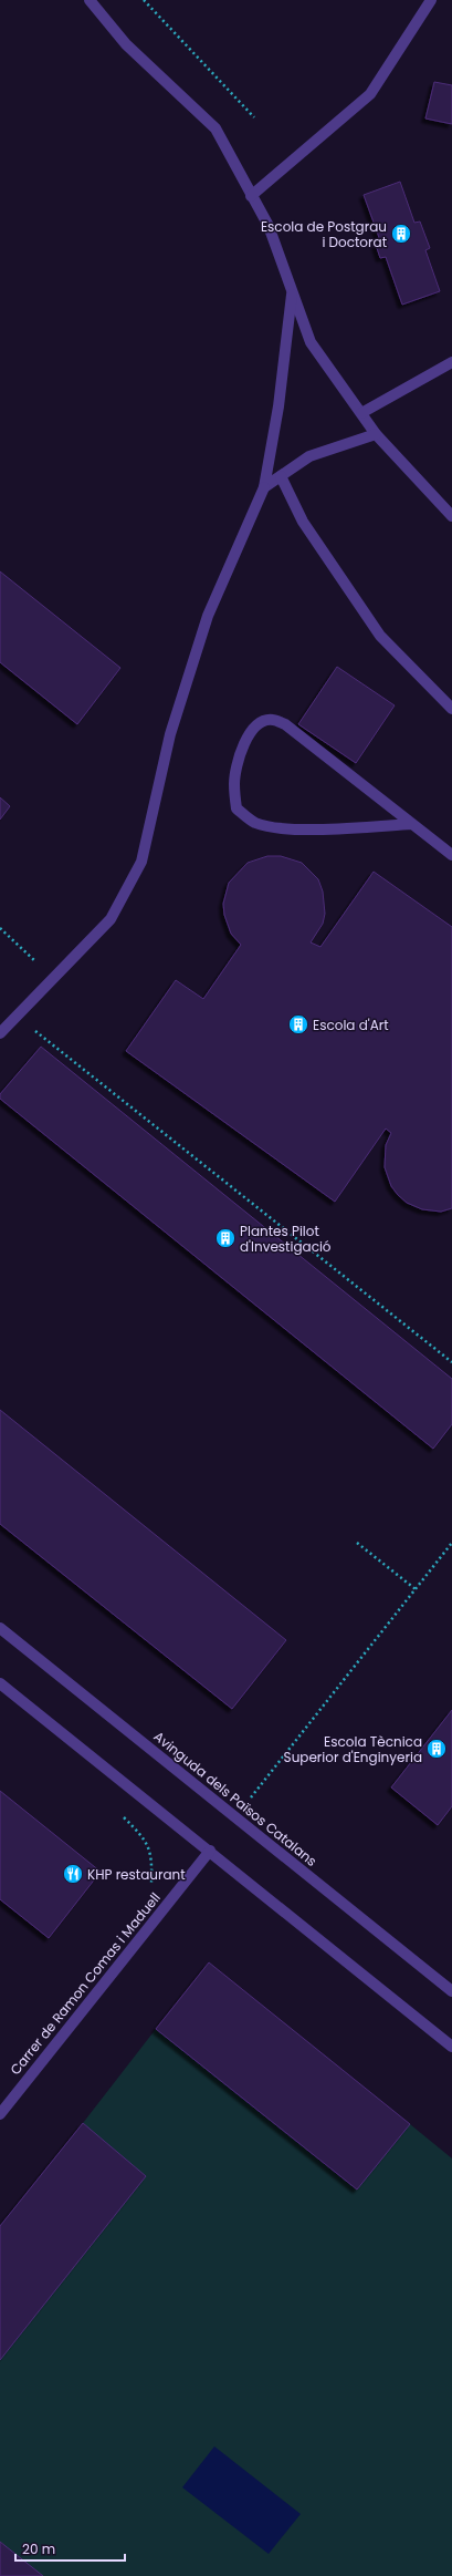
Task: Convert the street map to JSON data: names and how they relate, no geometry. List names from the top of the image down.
{
  "streets": {
    "street": ["Avinguda dels Països Catalans", "Carrer de Ramon Comas i Maduell"]
  },
  "places": {
    "building": [
      "Escola de Postgrau i Doctorat",
      "Escola d'Art",
      "Plantes Pilot d'Investigació",
      "Escola Tècnica Superior d'Enginyeria"
    ],
    "restaurant": ["KHP restaurant"]
  },
  "scale_bar": "20 m"
}
